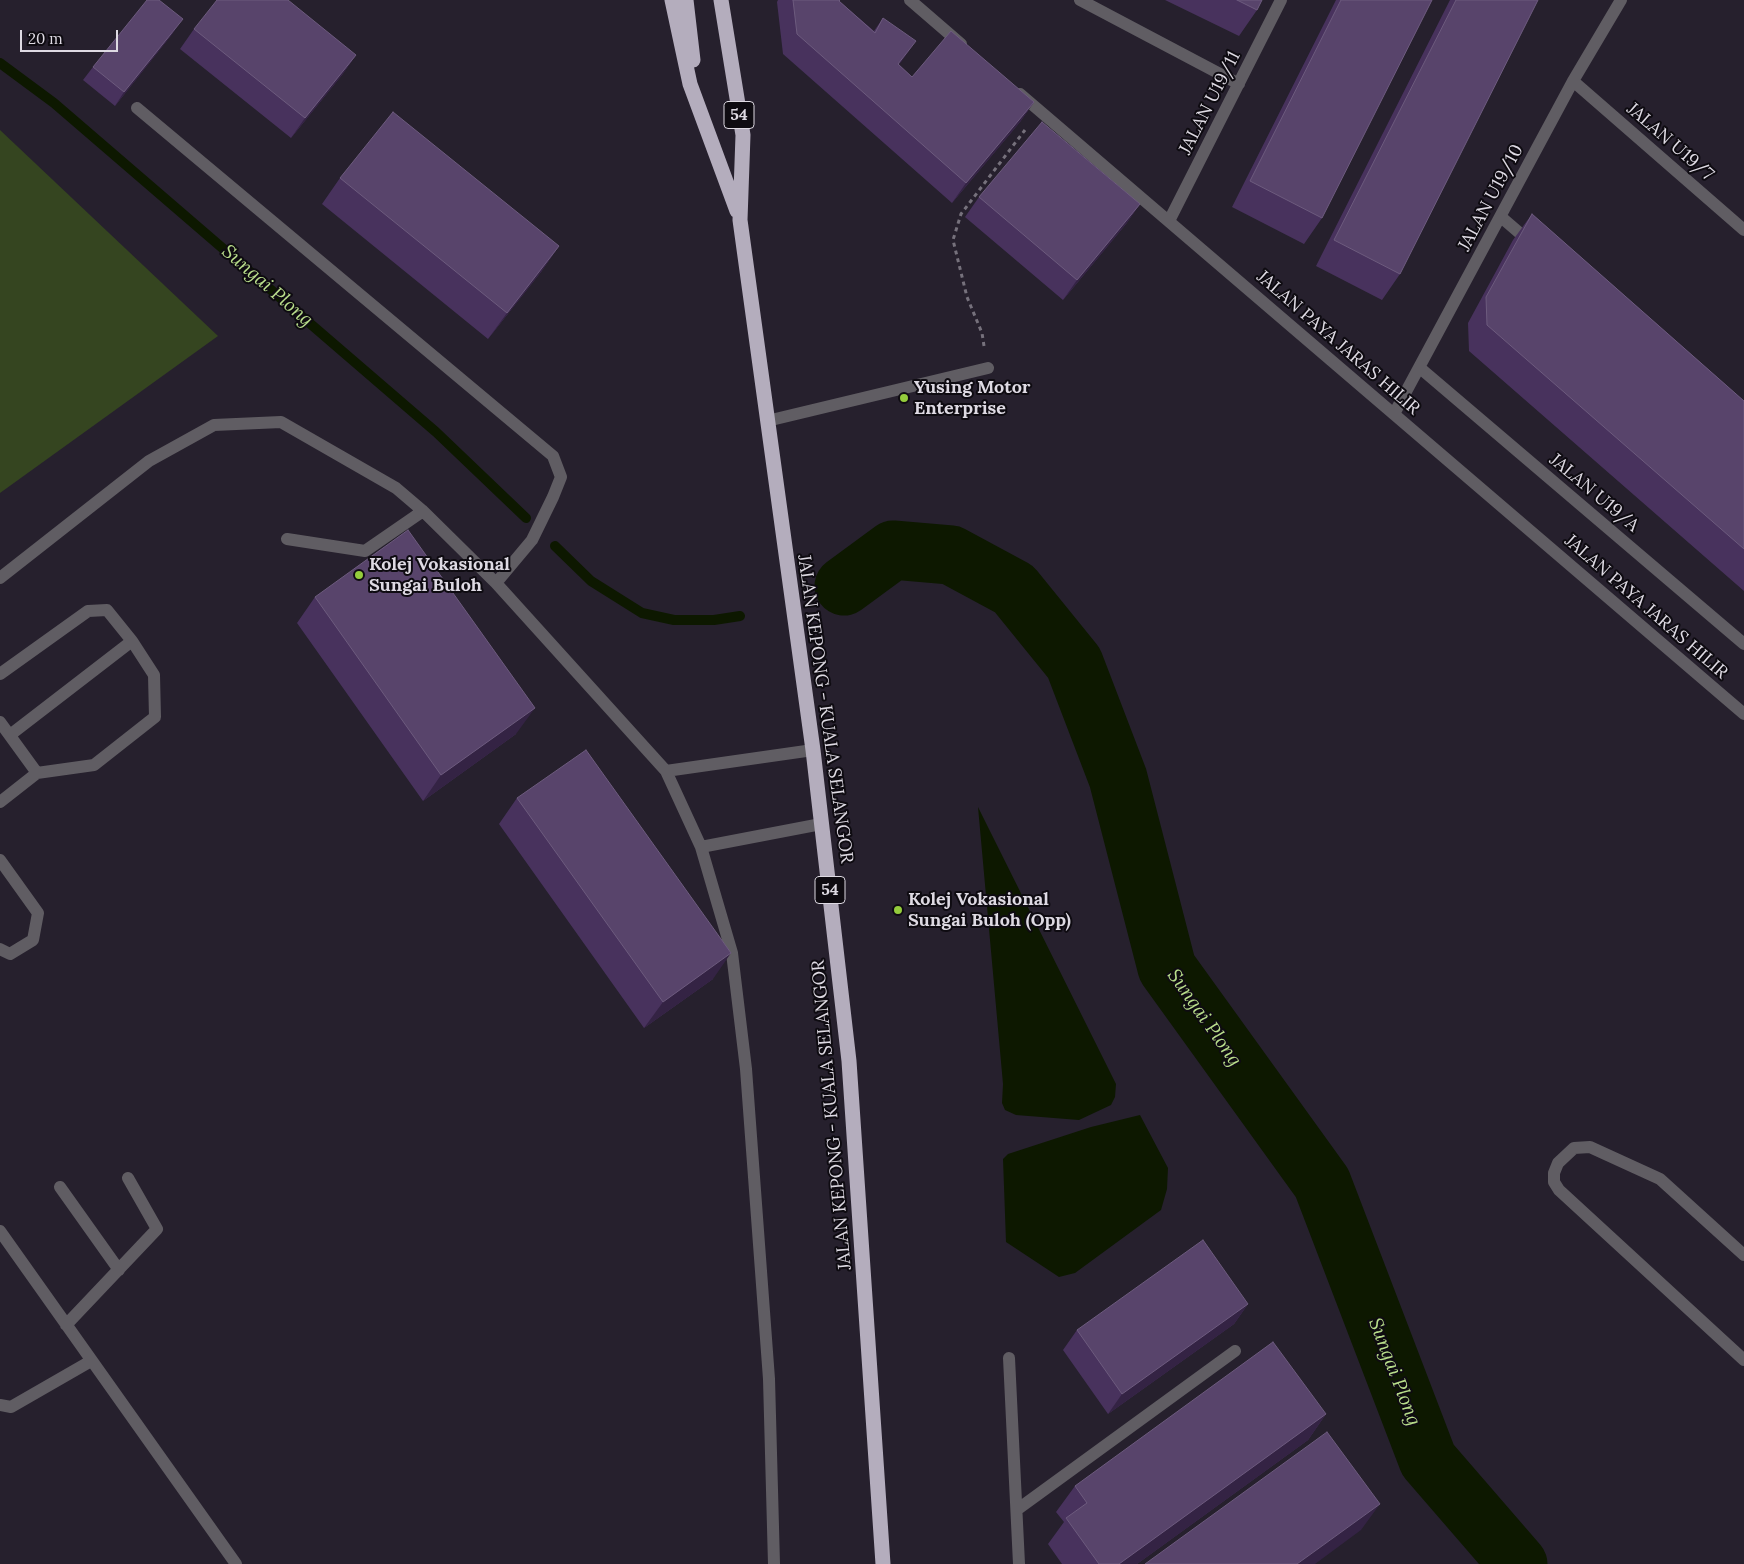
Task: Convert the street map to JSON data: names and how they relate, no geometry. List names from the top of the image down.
{
  "streets": {
    "highway": ["54", "JALAN KEPONG - KUALA SELANGOR"],
    "street": [
      "JALAN U19/11",
      "JALAN U19/7",
      "JALAN U19/10",
      "JALAN PAYA JARAS HILIR",
      "JALAN U19/A"
    ]
  },
  "crossings": [
    ["JALAN U19/11", "JALAN PAYA JARAS HILIR"],
    ["JALAN U19/7", "JALAN U19/10"],
    ["JALAN U19/10", "JALAN PAYA JARAS HILIR"],
    ["JALAN U19/10", "JALAN U19/A"]
  ],
  "water": ["Sungai Plong"],
  "places": ["Yusing Motor Enterprise", "Kolej Vokasional Sungai Buloh", "Kolej Vokasional Sungai Buloh (Opp)"],
  "scale_bar": "20 m"
}
